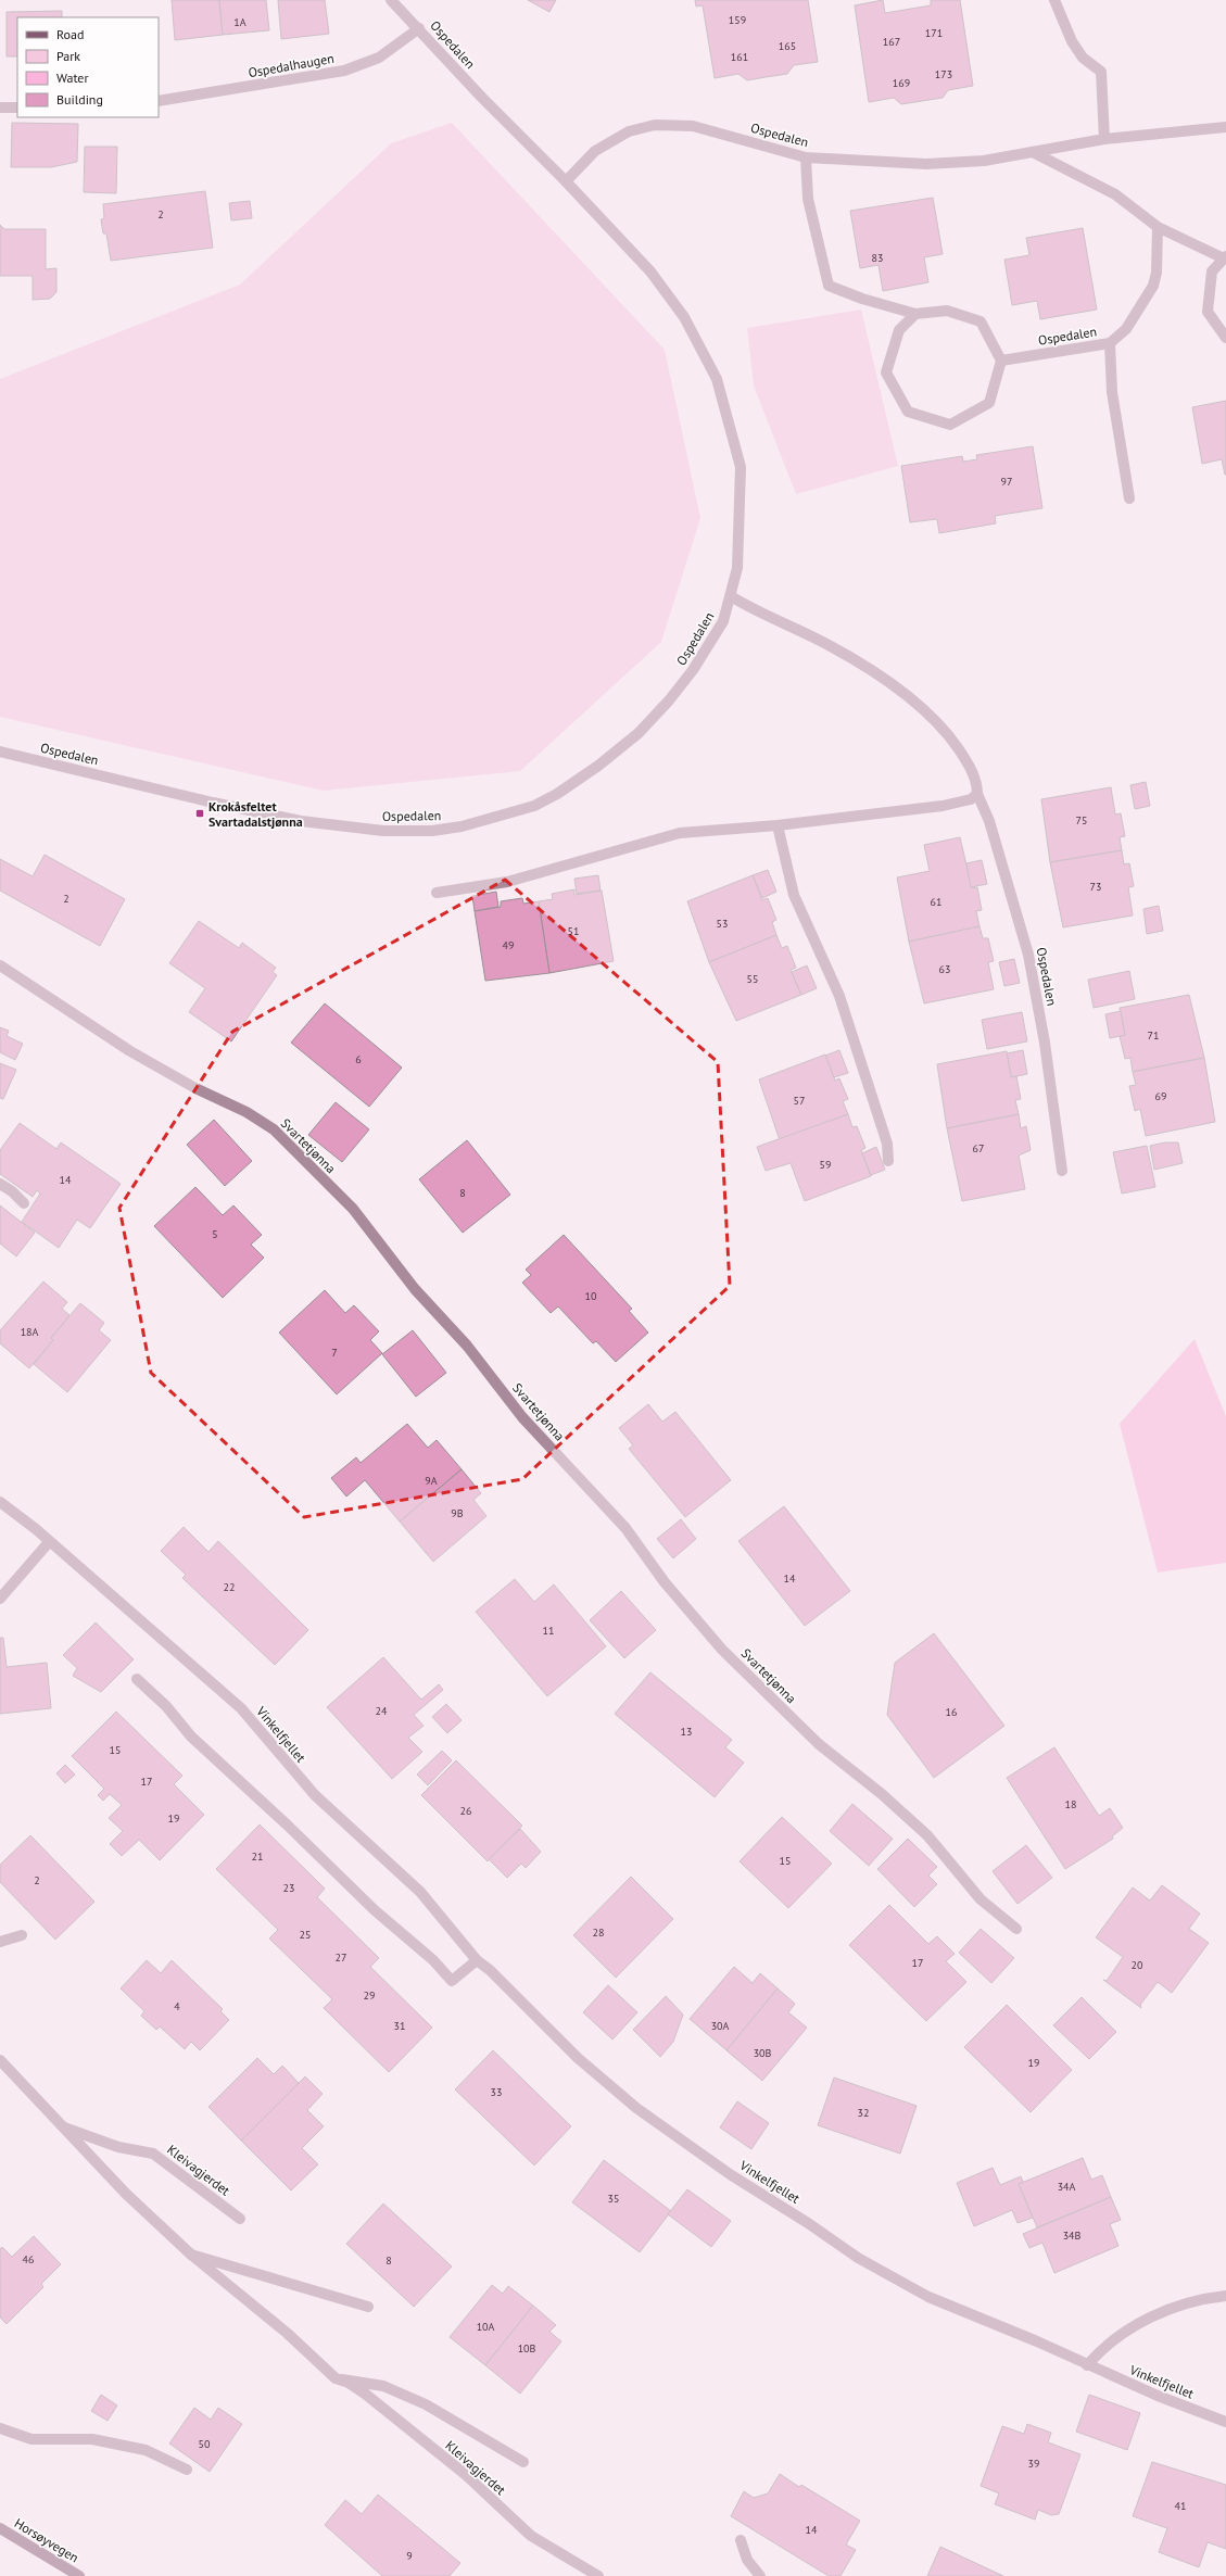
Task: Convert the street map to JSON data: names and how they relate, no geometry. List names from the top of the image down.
{
  "streets": {
    "main road": ["Horsøyvegen"],
    "street": [
      "Ospedalen",
      "Ospedalhaugen",
      "Svartetjønna",
      "Vinkelfjellet",
      "Kleivagjerdet"
    ]
  },
  "crossings": [
    ["Ospedalen", "Ospedalhaugen"]
  ],
  "places": {
    "transit": ["Krokåsfeltet Svartadalstjønna"]
  },
  "house_numbers": [
    "159",
    "1A",
    "171",
    "167",
    "165",
    "161",
    "173",
    "169",
    "2",
    "83",
    "97",
    "75",
    "73",
    "2",
    "61",
    "53",
    "51",
    "49",
    "63",
    "55",
    "71",
    "6",
    "69",
    "57",
    "67",
    "59",
    "14",
    "8",
    "5",
    "10",
    "18A",
    "7",
    "9A",
    "9B",
    "14",
    "22",
    "11",
    "24",
    "16",
    "13",
    "15",
    "17",
    "18",
    "26",
    "19",
    "21",
    "15",
    "2",
    "23",
    "28",
    "25",
    "27",
    "17",
    "20",
    "29",
    "4",
    "31",
    "30A",
    "30B",
    "19",
    "33",
    "32",
    "34A",
    "35",
    "34B",
    "46",
    "8",
    "10A",
    "10B",
    "50",
    "39",
    "41",
    "14",
    "9"
  ],
  "legend": [
    "Road",
    "Park",
    "Water",
    "Building"
  ]
}
